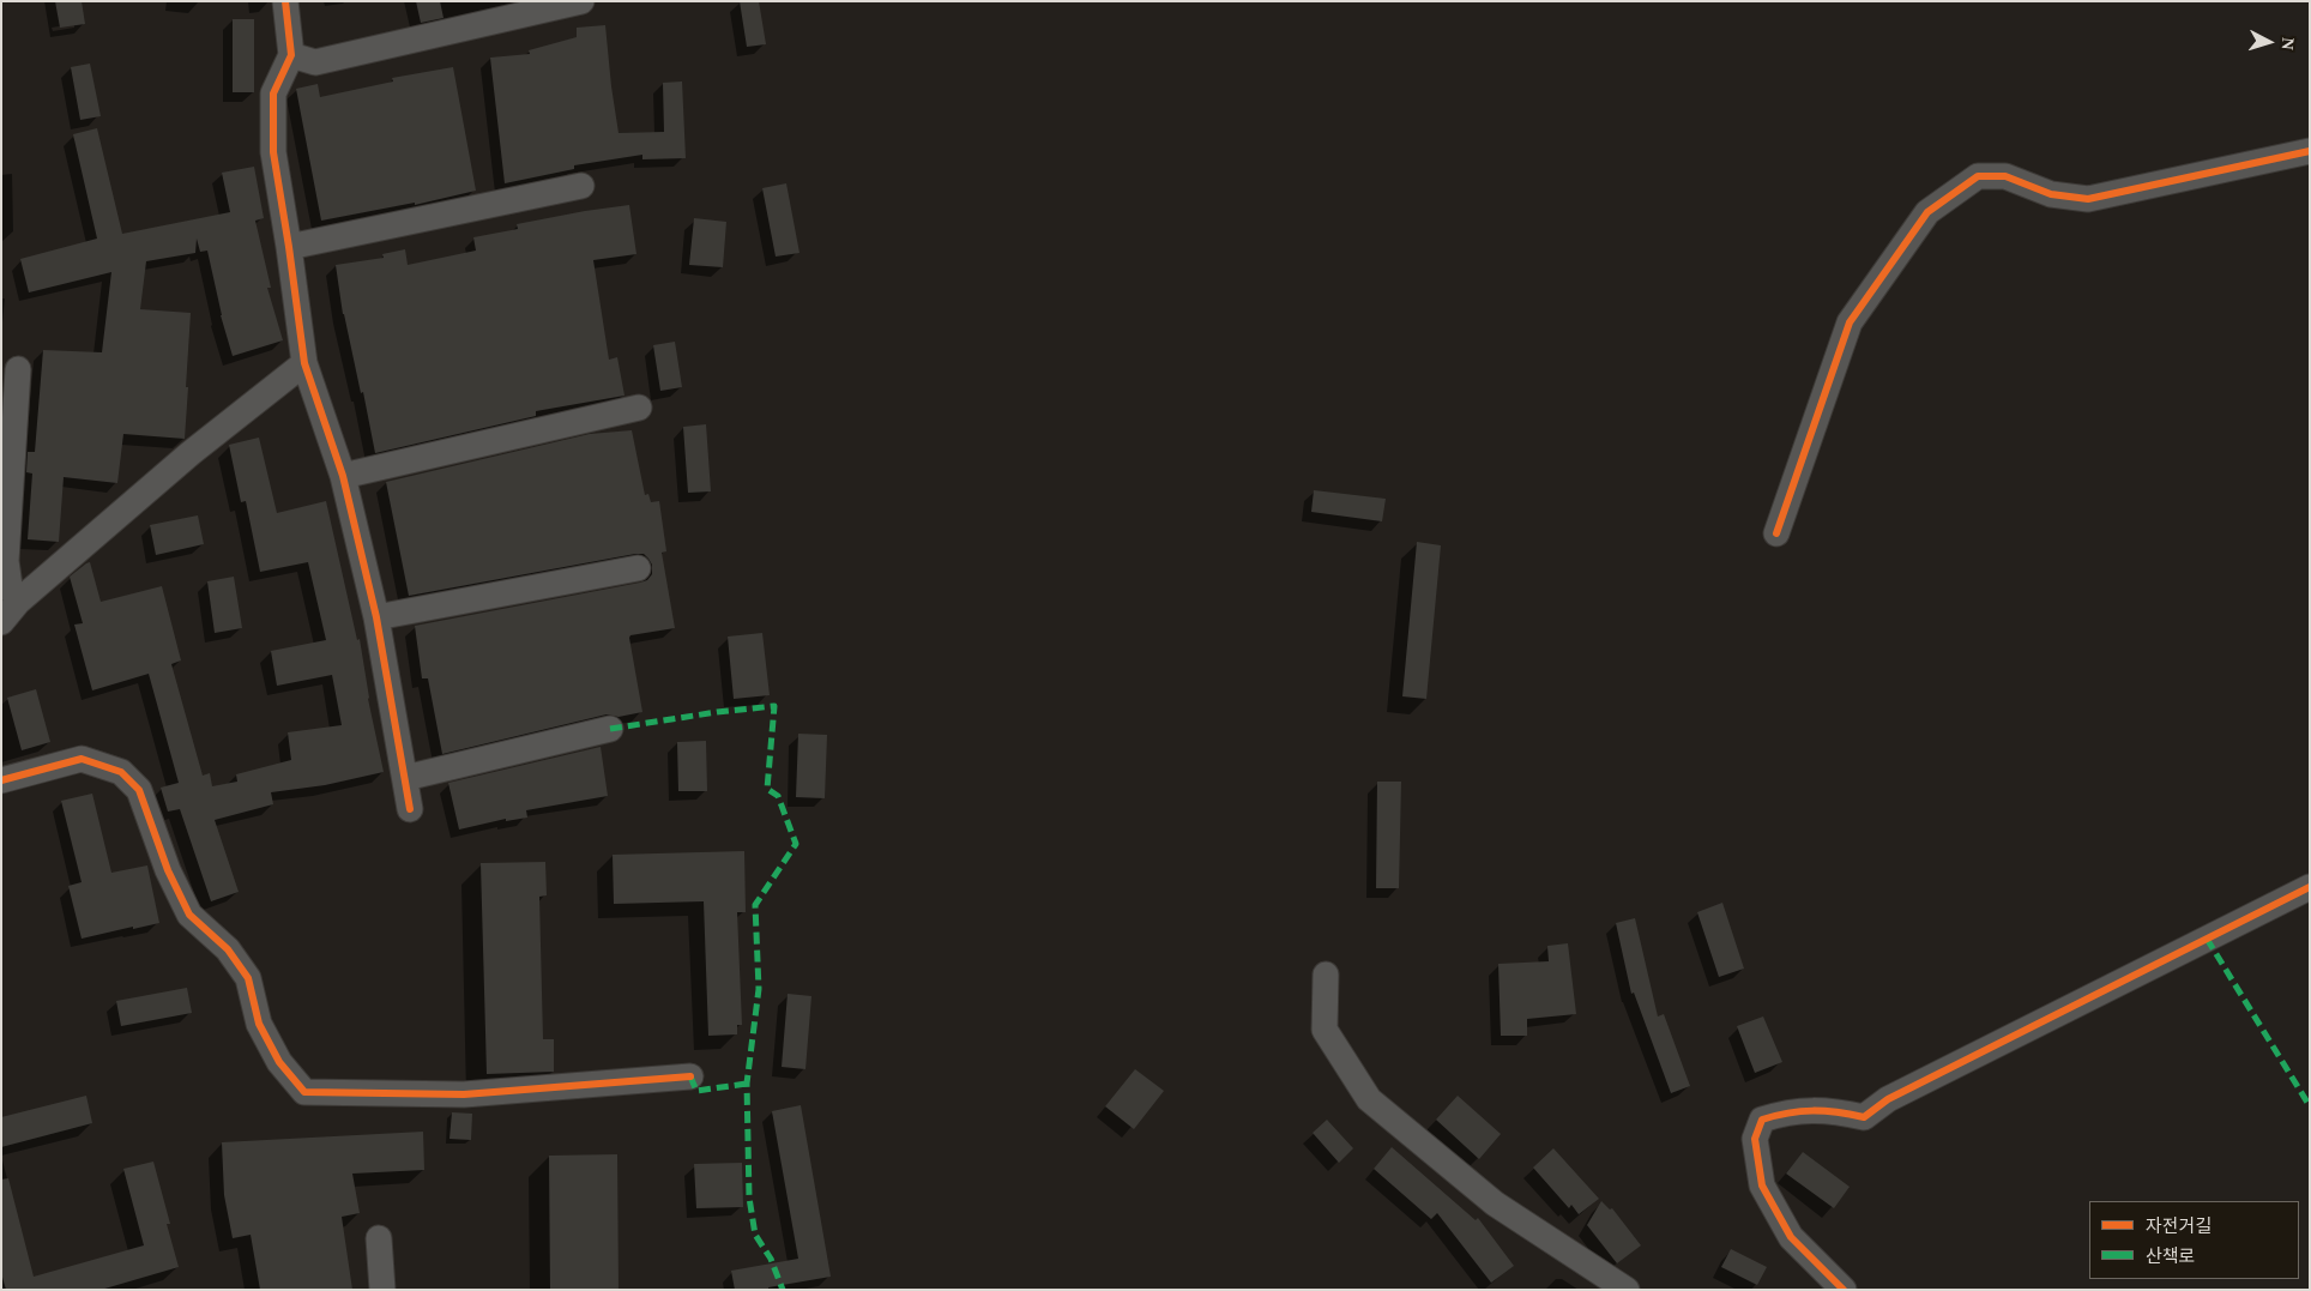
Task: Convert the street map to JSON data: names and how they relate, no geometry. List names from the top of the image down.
{
  "legend": ["자전거길", "산책로"],
  "north": "right"
}
